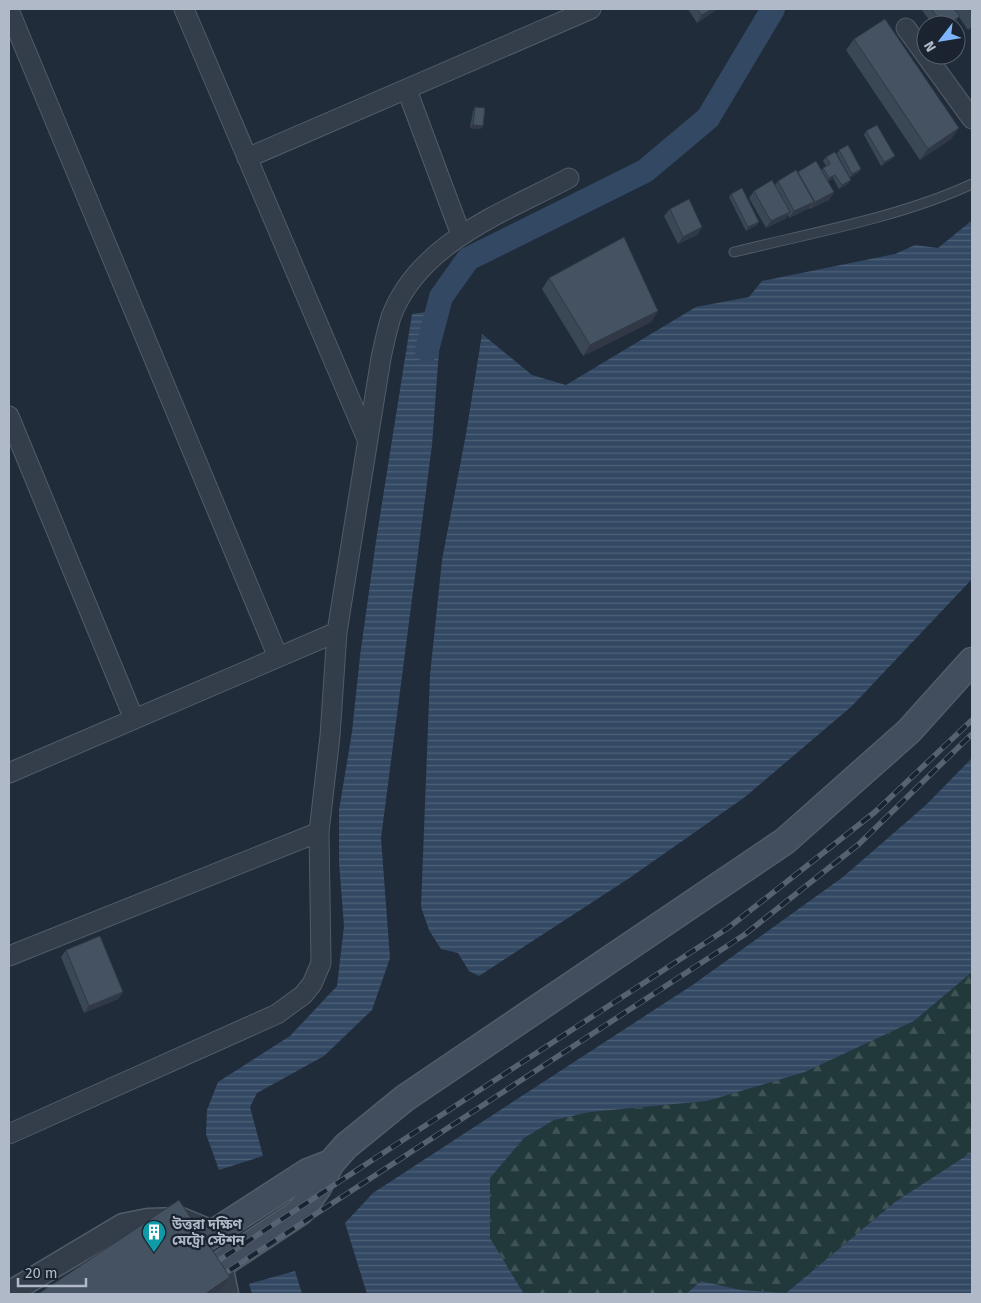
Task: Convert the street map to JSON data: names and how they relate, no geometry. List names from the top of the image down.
{
  "places": {
    "building": ["উত্তরা দক্ষিণ মেট্রো স্টেশন"]
  },
  "scale_bar": "20 m",
  "north": "bottom left"
}
